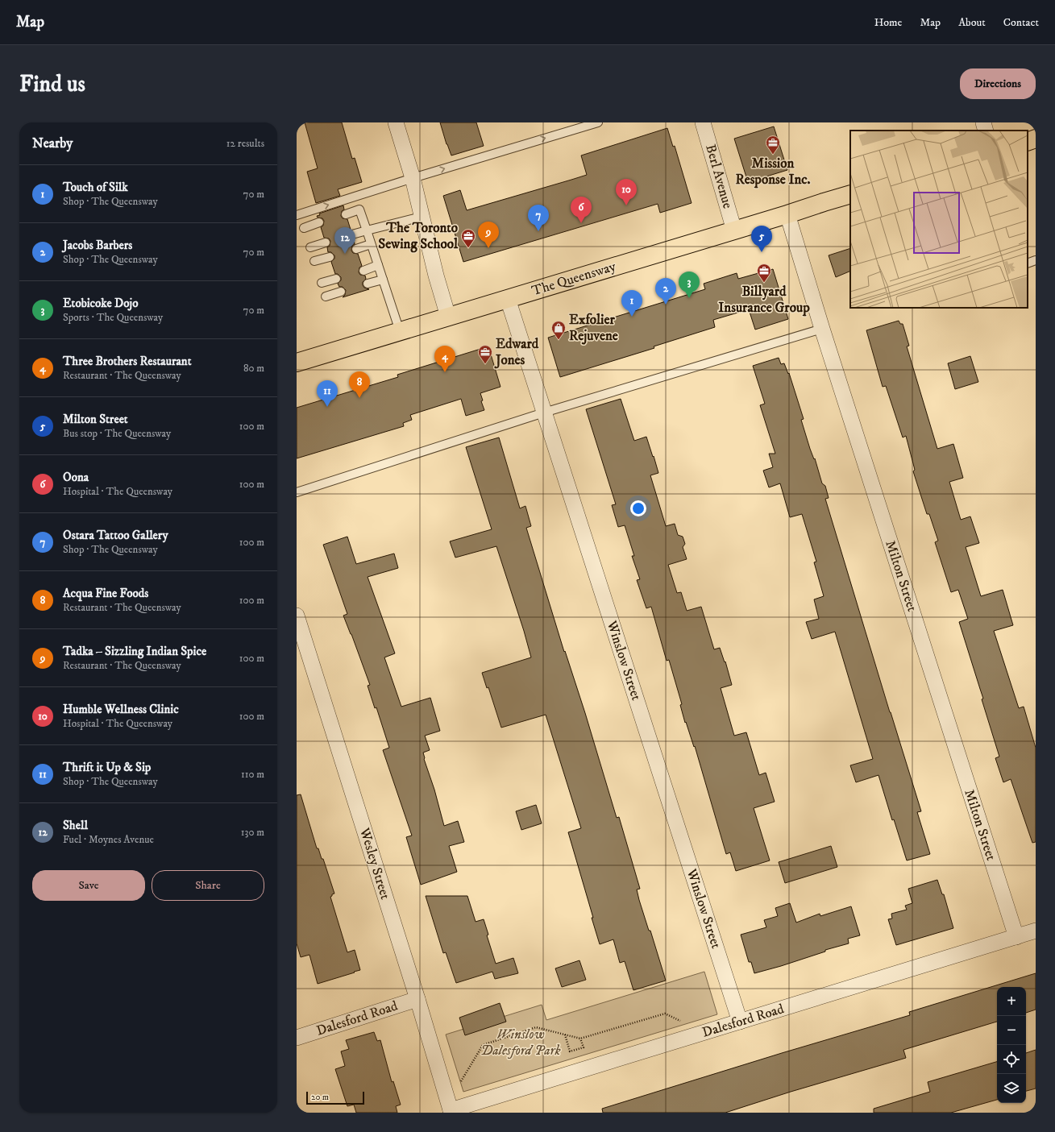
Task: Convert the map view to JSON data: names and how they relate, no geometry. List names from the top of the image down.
{
  "streets": {
    "main road": ["The Queensway"],
    "street": [
      "Berl Avenue",
      "Milton Street",
      "Winslow Street",
      "Wesley Street",
      "Dalesford Road"
    ]
  },
  "crossings": [
    ["Berl Avenue", "The Queensway"],
    ["The Queensway", "Milton Street"],
    ["The Queensway", "Winslow Street"],
    ["Milton Street", "Dalesford Road"],
    ["Winslow Street", "Dalesford Road"],
    ["Wesley Street", "Dalesford Road"]
  ],
  "parks": ["Winslow Dalesford Park"],
  "places": {
    "office": [
      "Mission Response Inc.",
      "The Toronto Sewing School",
      "Billyard Insurance Group",
      "Edward Jones"
    ],
    "shop": ["Exfolier Rejuvene"]
  },
  "scale_bar": "20 m",
  "page": {
    "header": "Map",
    "nav": [
      "Home",
      "Map",
      "About",
      "Contact"
    ],
    "buttons": [
      "Directions",
      ["Save", "Share"]
    ],
    "title": "Find us",
    "heading": ["Nearby", "12 results"],
    "list": [
      {
        "mark": "1",
        "name": "Touch of Silk",
        "note": "Shop · The Queensway",
        "value": "70 m"
      },
      {
        "mark": "2",
        "name": "Jacobs Barbers",
        "note": "Shop · The Queensway",
        "value": "70 m"
      },
      {
        "mark": "3",
        "name": "Etobicoke Dojo",
        "note": "Sports · The Queensway",
        "value": "70 m"
      },
      {
        "mark": "4",
        "name": "Three Brothers Restaurant",
        "note": "Restaurant · The Queensway",
        "value": "80 m"
      },
      {
        "mark": "5",
        "name": "Milton Street",
        "note": "Bus stop · The Queensway",
        "value": "100 m"
      },
      {
        "mark": "6",
        "name": "Oona",
        "note": "Hospital · The Queensway",
        "value": "100 m"
      },
      {
        "mark": "7",
        "name": "Ostara Tattoo Gallery",
        "note": "Shop · The Queensway",
        "value": "100 m"
      },
      {
        "mark": "8",
        "name": "Acqua Fine Foods",
        "note": "Restaurant · The Queensway",
        "value": "100 m"
      },
      {
        "mark": "9",
        "name": "Tadka – Sizzling Indian Spice",
        "note": "Restaurant · The Queensway",
        "value": "100 m"
      },
      {
        "mark": "10",
        "name": "Humble Wellness Clinic",
        "note": "Hospital · The Queensway",
        "value": "100 m"
      },
      {
        "mark": "11",
        "name": "Thrift it Up & Sip",
        "note": "Shop · The Queensway",
        "value": "110 m"
      },
      {
        "mark": "12",
        "name": "Shell",
        "note": "Fuel · Moynes Avenue",
        "value": "130 m"
      }
    ],
    "pins": [
      "10",
      "6",
      "7",
      "9",
      "5",
      "12",
      "3",
      "2",
      "1",
      "4",
      "8",
      "11"
    ],
    "map_buttons": ["+", "−"],
    "scale": "20 m"
  }
}
